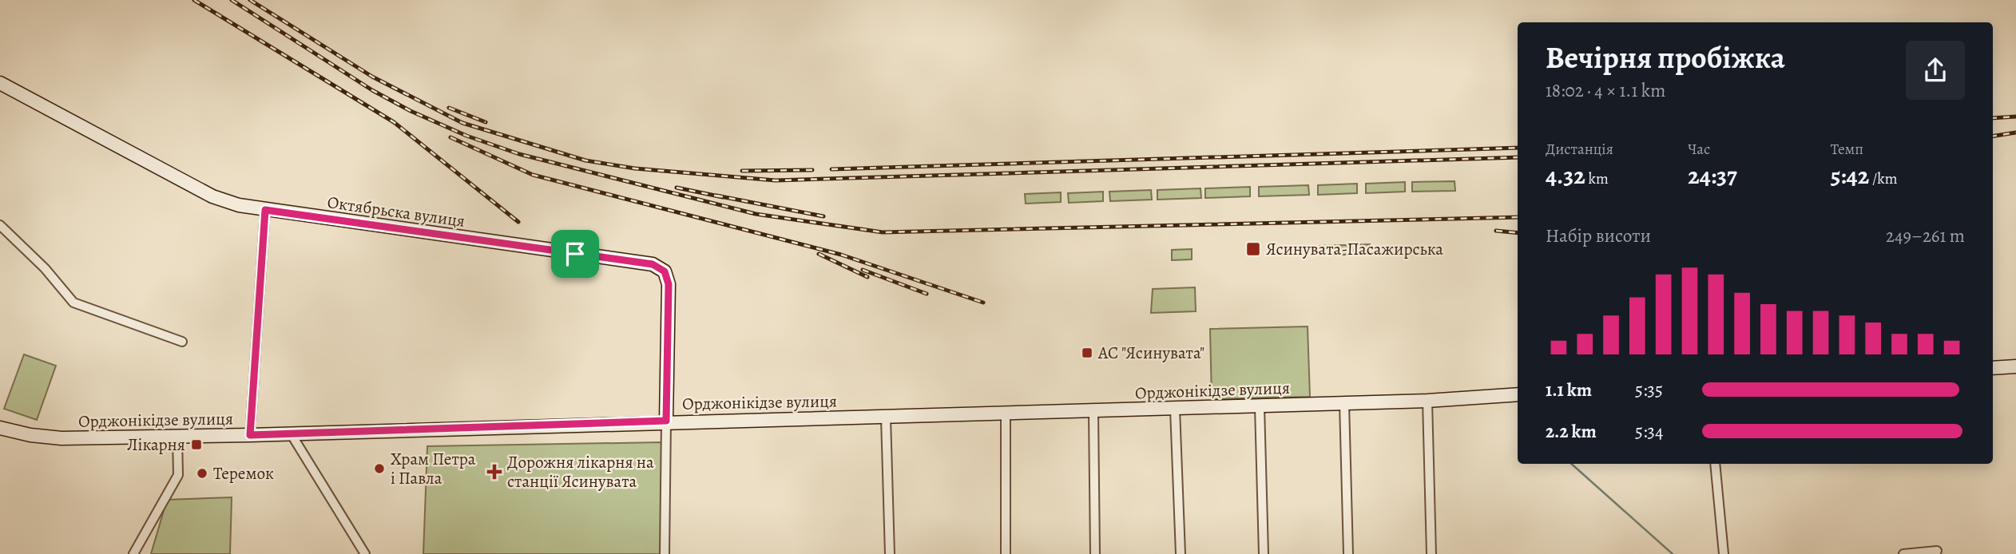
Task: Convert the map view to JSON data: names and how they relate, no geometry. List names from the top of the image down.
{
  "streets": {
    "main road": ["Октябрьска вулиця", "Орджонікідзе вулиця"]
  },
  "crossings": [
    ["Октябрьска вулиця", "Орджонікідзе вулиця"]
  ],
  "places": {
    "transit": ["Ясинувата-Пасажирська", "АС \"Ясинувата\"", "Лікарня"],
    "other": ["Храм Петра і Павла", "Теремок"],
    "health": ["Дорожня лікарня на станції Ясинувата"]
  },
  "page": {
    "heading": ["Вечірня пробіжка", "18:02 · 4 × 1.1 km"],
    "stats": [
      ["Дистанція", "4.32 km"],
      ["Час", "24:37"],
      ["Темп", "5:42 /km"]
    ],
    "chart": ["Набір висоти", "249–261 m"],
    "list": [
      {
        "name": "1.1 km",
        "note": "5:35"
      },
      {
        "name": "2.2 km",
        "note": "5:34"
      }
    ]
  }
}
